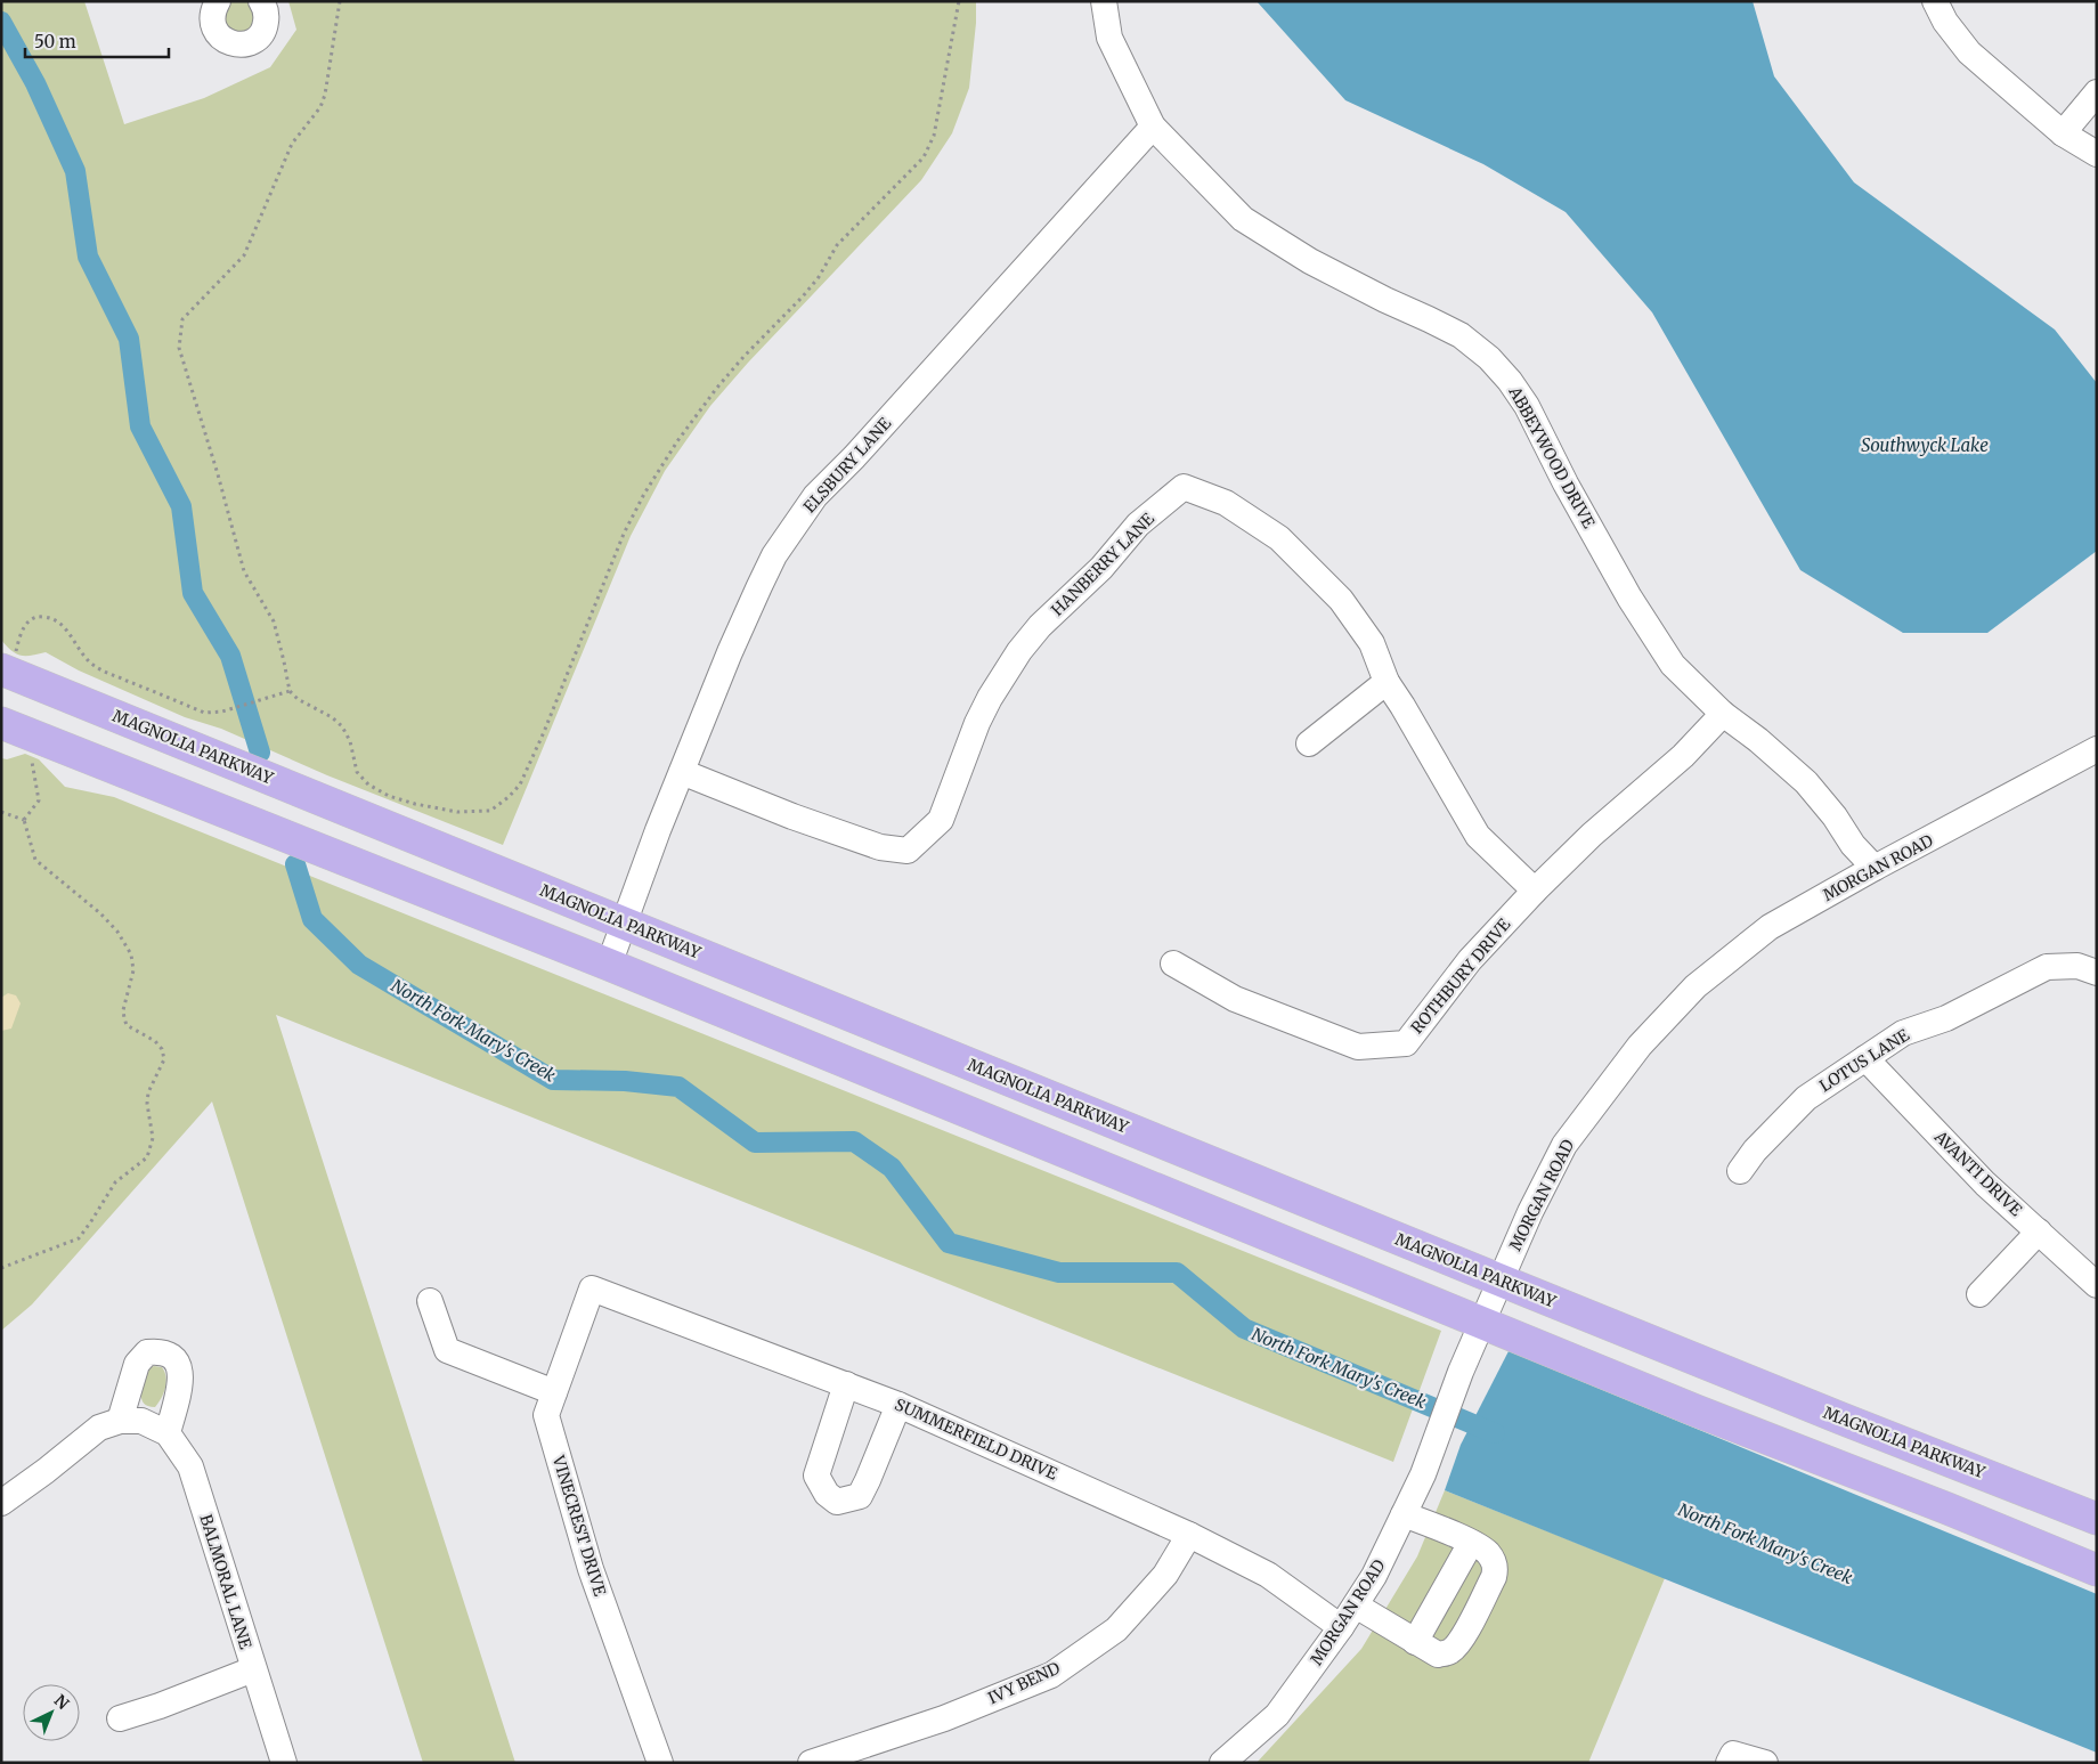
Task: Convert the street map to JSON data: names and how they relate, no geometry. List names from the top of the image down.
{
  "streets": {
    "main road": ["MAGNOLIA PARKWAY"],
    "street": [
      "ABBEYWOOD DRIVE",
      "ELSBURY LANE",
      "HANBERRY LANE",
      "MORGAN ROAD",
      "ROTHBURY DRIVE",
      "LOTUS LANE",
      "AVANTI DRIVE",
      "SUMMERFIELD DRIVE",
      "VINECREST DRIVE",
      "BALMORAL LANE",
      "IVY BEND"
    ]
  },
  "crossings": [
    ["ABBEYWOOD DRIVE", "ELSBURY LANE"],
    ["ABBEYWOOD DRIVE", "MORGAN ROAD"],
    ["ABBEYWOOD DRIVE", "ROTHBURY DRIVE"],
    ["ELSBURY LANE", "HANBERRY LANE"],
    ["ELSBURY LANE", "MAGNOLIA PARKWAY"],
    ["HANBERRY LANE", "ROTHBURY DRIVE"],
    ["MAGNOLIA PARKWAY", "MORGAN ROAD"],
    ["MORGAN ROAD", "SUMMERFIELD DRIVE"],
    ["LOTUS LANE", "AVANTI DRIVE"],
    ["SUMMERFIELD DRIVE", "VINECREST DRIVE"],
    ["SUMMERFIELD DRIVE", "IVY BEND"]
  ],
  "water": ["Southwyck Lake", "North Fork Mary's Creek"],
  "scale_bar": "50 m",
  "north": "top right"
}
